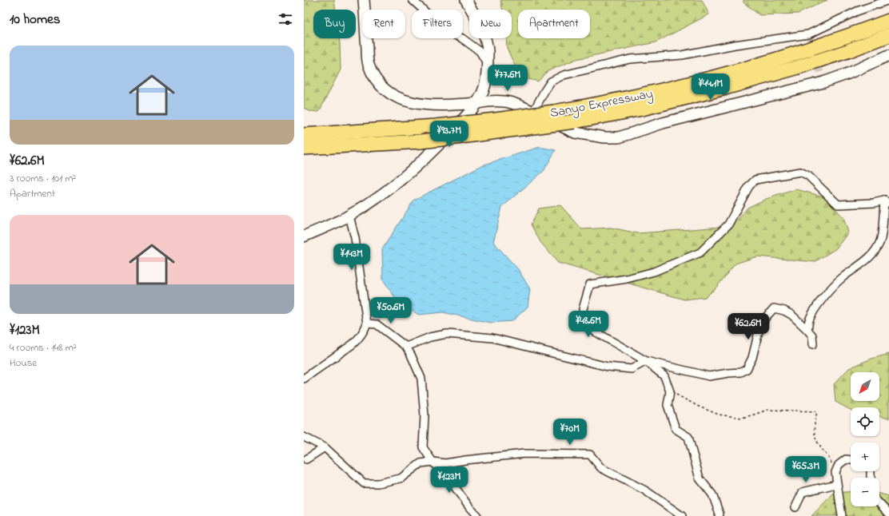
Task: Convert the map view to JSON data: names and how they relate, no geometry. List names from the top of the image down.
{
  "streets": {
    "highway": ["Sanyo Expressway"]
  },
  "north": "bottom left",
  "page": {
    "heading": "10 homes",
    "chip": [
      "Buy",
      "Rent",
      "Filters",
      "New",
      "Apartment"
    ],
    "list": [
      {
        "name": "¥62.6M",
        "note": "3 rooms · 101 m² · Apartment"
      },
      {
        "name": "¥123M",
        "note": "4 rooms · 148 m² · House"
      }
    ],
    "price": [
      "¥77.6M",
      "¥44.1M",
      "¥93.7M",
      "¥143M",
      "¥50.6M",
      "¥48.6M",
      "¥62.6M",
      "¥70M",
      "¥65.3M",
      "¥123M"
    ],
    "map_buttons": ["+", "−"]
  }
}
